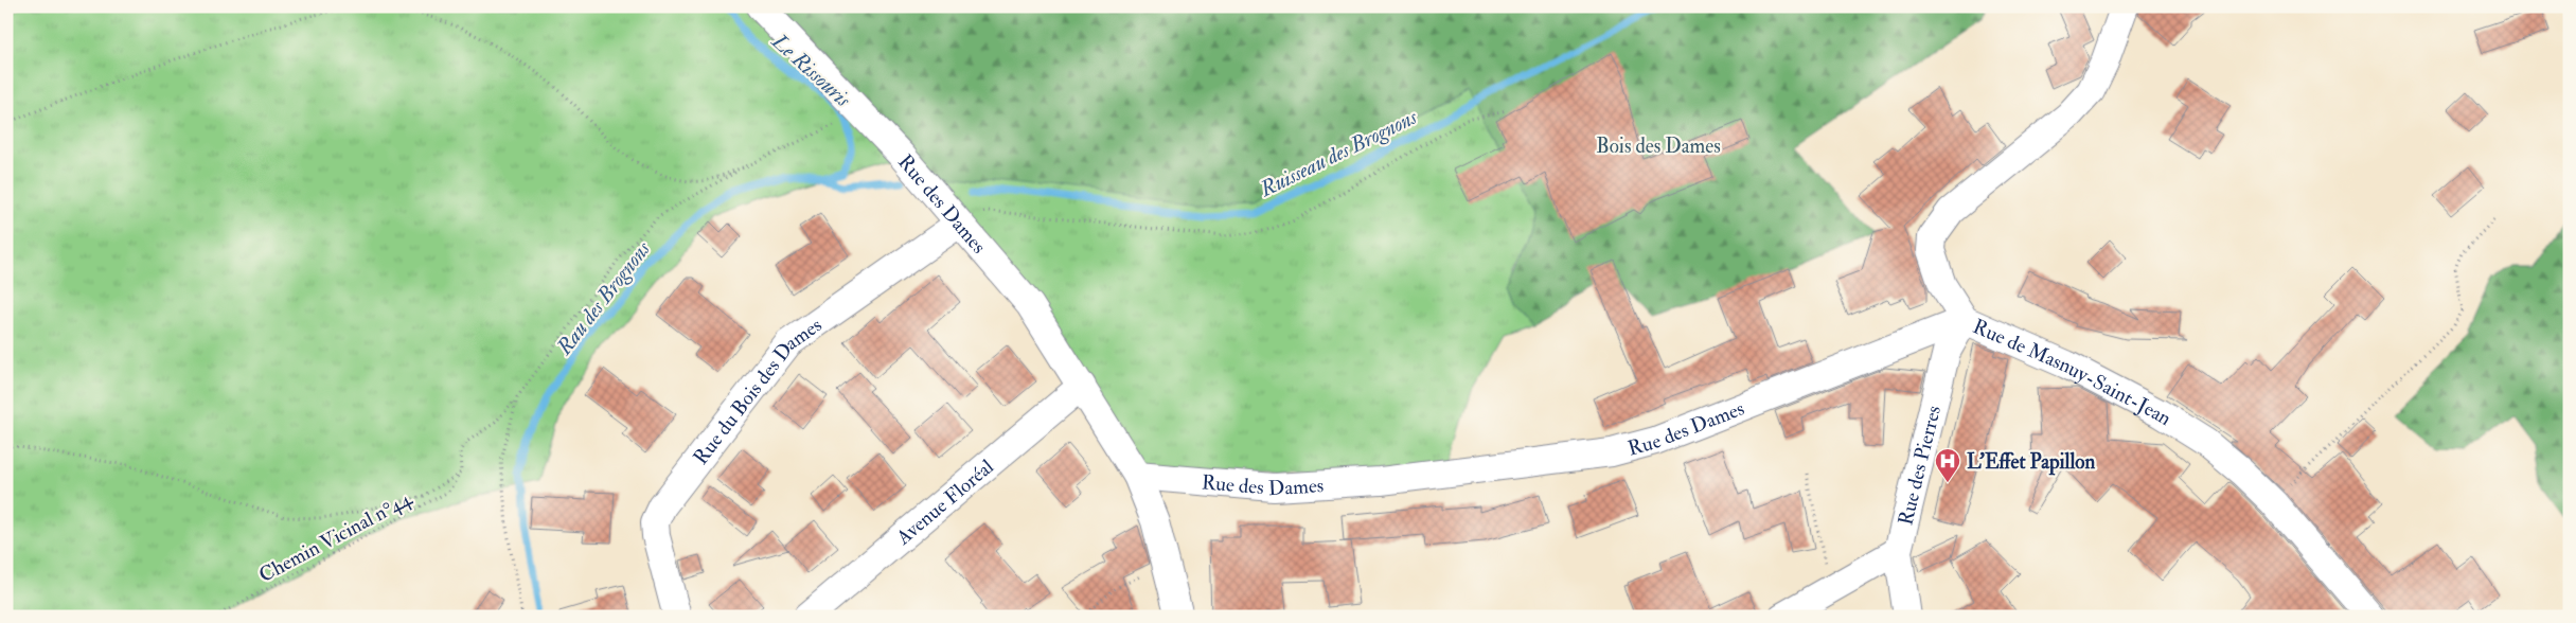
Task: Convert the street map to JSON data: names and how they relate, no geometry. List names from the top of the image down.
{
  "streets": {
    "street": [
      "Rue des Dames",
      "Rue de Masnuy-Saint-Jean",
      "Rue du Bois des Dames",
      "Rue des Pierres",
      "Avenue Floréal"
    ],
    "path": ["Chemin Vicinal n°44"]
  },
  "crossings": [
    ["Rue des Dames", "Rue de Masnuy-Saint-Jean"],
    ["Rue des Dames", "Rue du Bois des Dames"],
    ["Rue des Dames", "Rue des Pierres"],
    ["Rue des Dames", "Avenue Floréal"],
    ["Rue de Masnuy-Saint-Jean", "Rue des Pierres"]
  ],
  "water": ["Le Rissouris", "Ruisseau des Brognons", "Rau des Brognons"],
  "parks": ["Bois des Dames"],
  "places": {
    "hospital": ["L’Effet Papillon"]
  }
}
